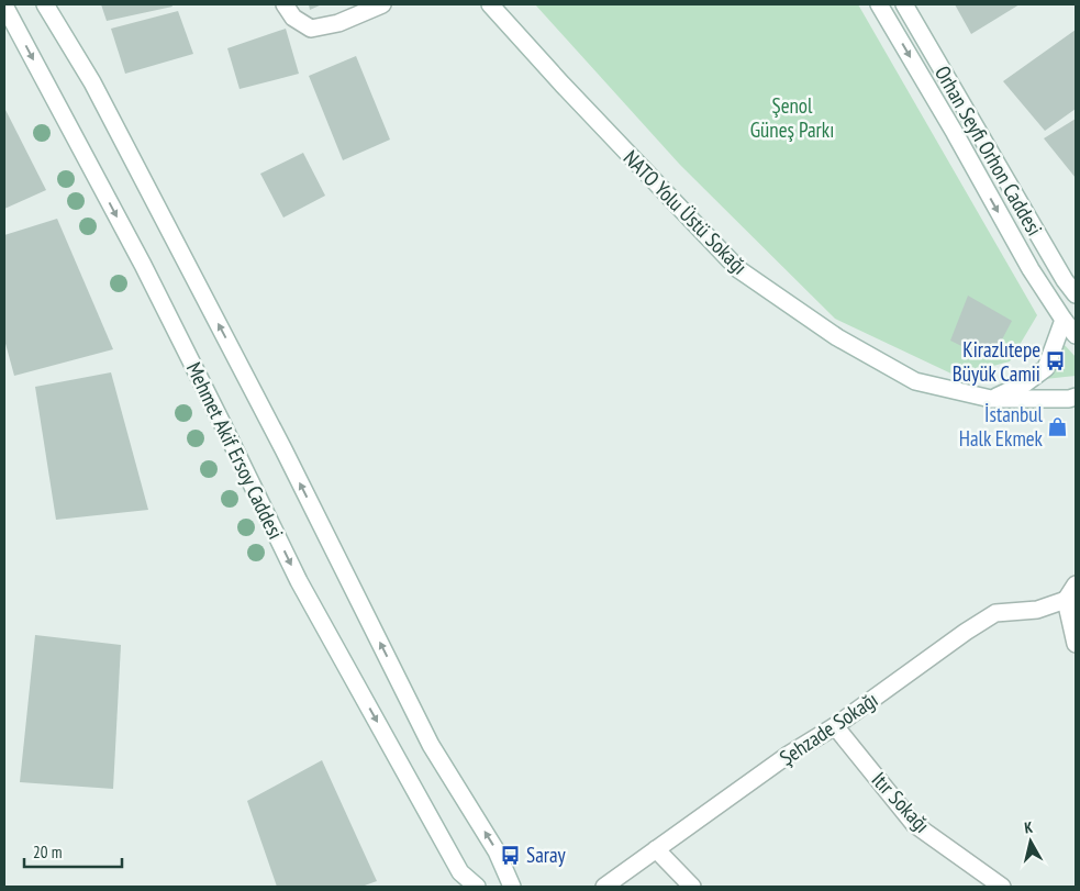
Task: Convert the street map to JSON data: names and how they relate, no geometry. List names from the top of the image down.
{
  "streets": {
    "street": [
      "Orhan Seyfi Orhon Caddesi",
      "NATO Yolu Üstü Sokağı",
      "Mehmet Akif Ersoy Caddesi",
      "Şehzade Sokağı",
      "Itır Sokağı"
    ]
  },
  "crossings": [
    ["Şehzade Sokağı", "Itır Sokağı"]
  ],
  "parks": ["Şenol Güneş Parkı"],
  "places": {
    "bus stop": ["Kirazlıtepe Büyük Camii", "Saray"],
    "shop": ["İstanbul Halk Ekmek"]
  },
  "scale_bar": "20 m",
  "north": "top"
}
